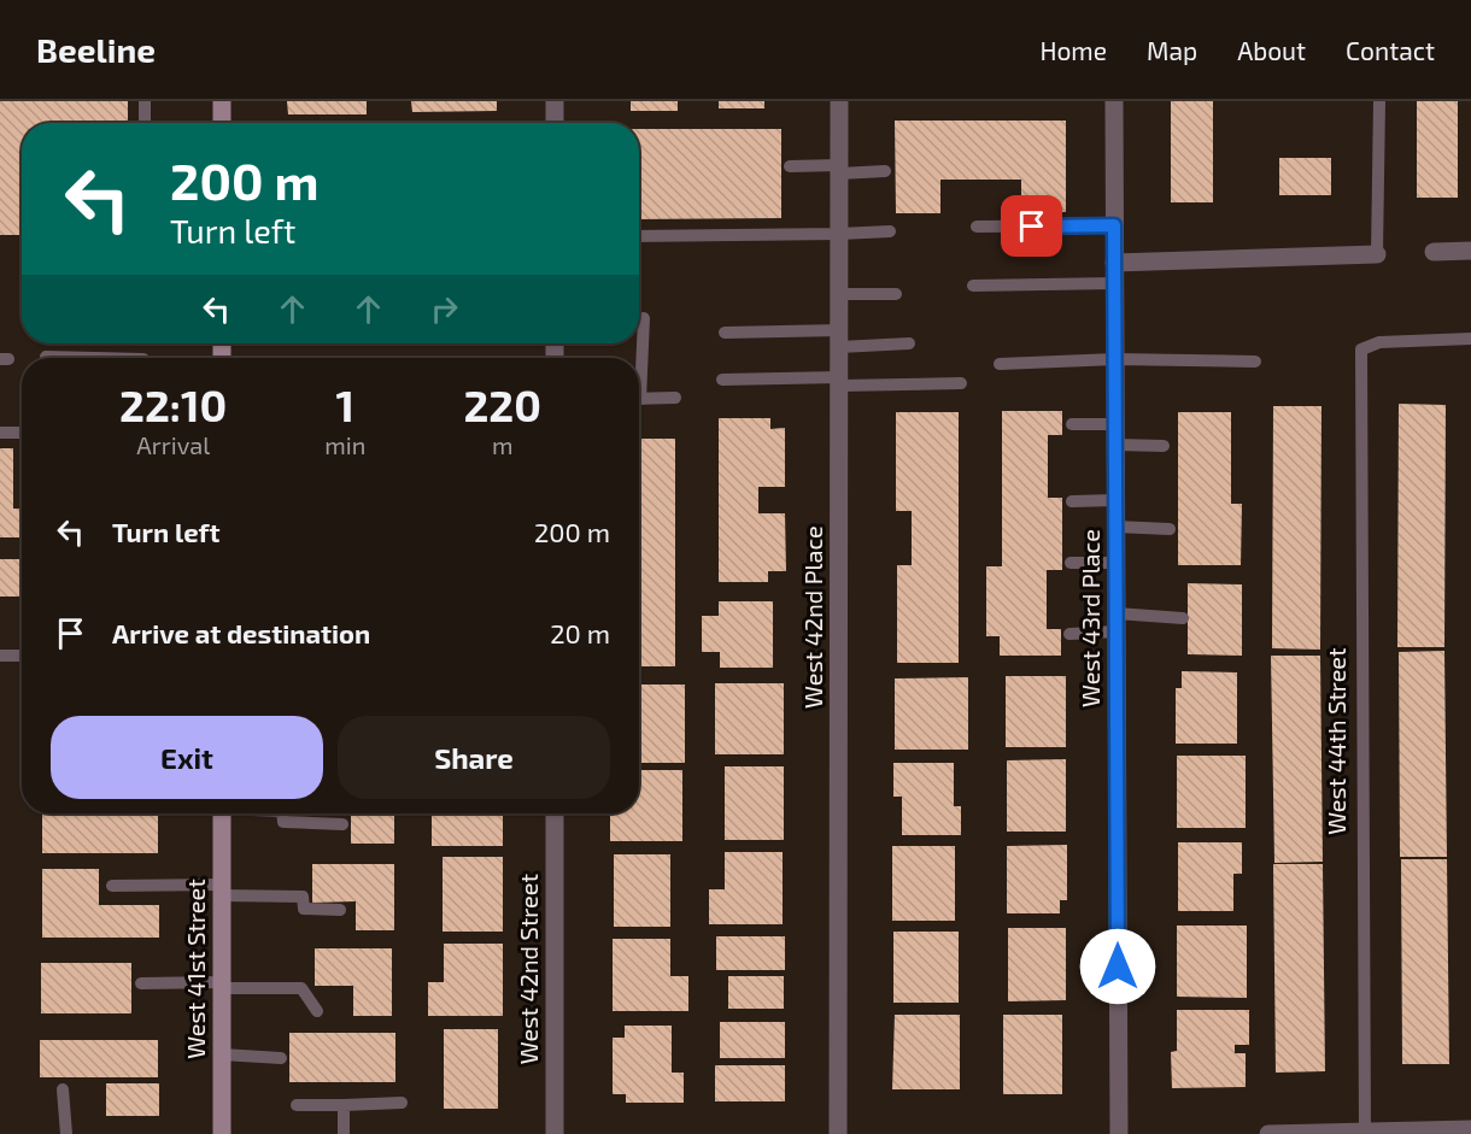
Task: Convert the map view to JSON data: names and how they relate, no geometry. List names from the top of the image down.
{
  "streets": {
    "street": [
      "West 42nd Place",
      "West 43rd Place",
      "West 41st Street",
      "West 42nd Street"
    ],
    "lane": ["West 44th Street"]
  },
  "page": {
    "header": "Beeline",
    "nav": [
      "Home",
      "Map",
      "About",
      "Contact"
    ],
    "turn": ["200 m", "Turn left"],
    "eta": [
      "22:10",
      "Arrival",
      "1",
      "min",
      "220",
      "m"
    ],
    "list": [
      {
        "name": "Turn left",
        "value": "200 m"
      },
      {
        "name": "Arrive at destination",
        "value": "20 m"
      }
    ],
    "buttons": ["Exit", "Share"]
  }
}
